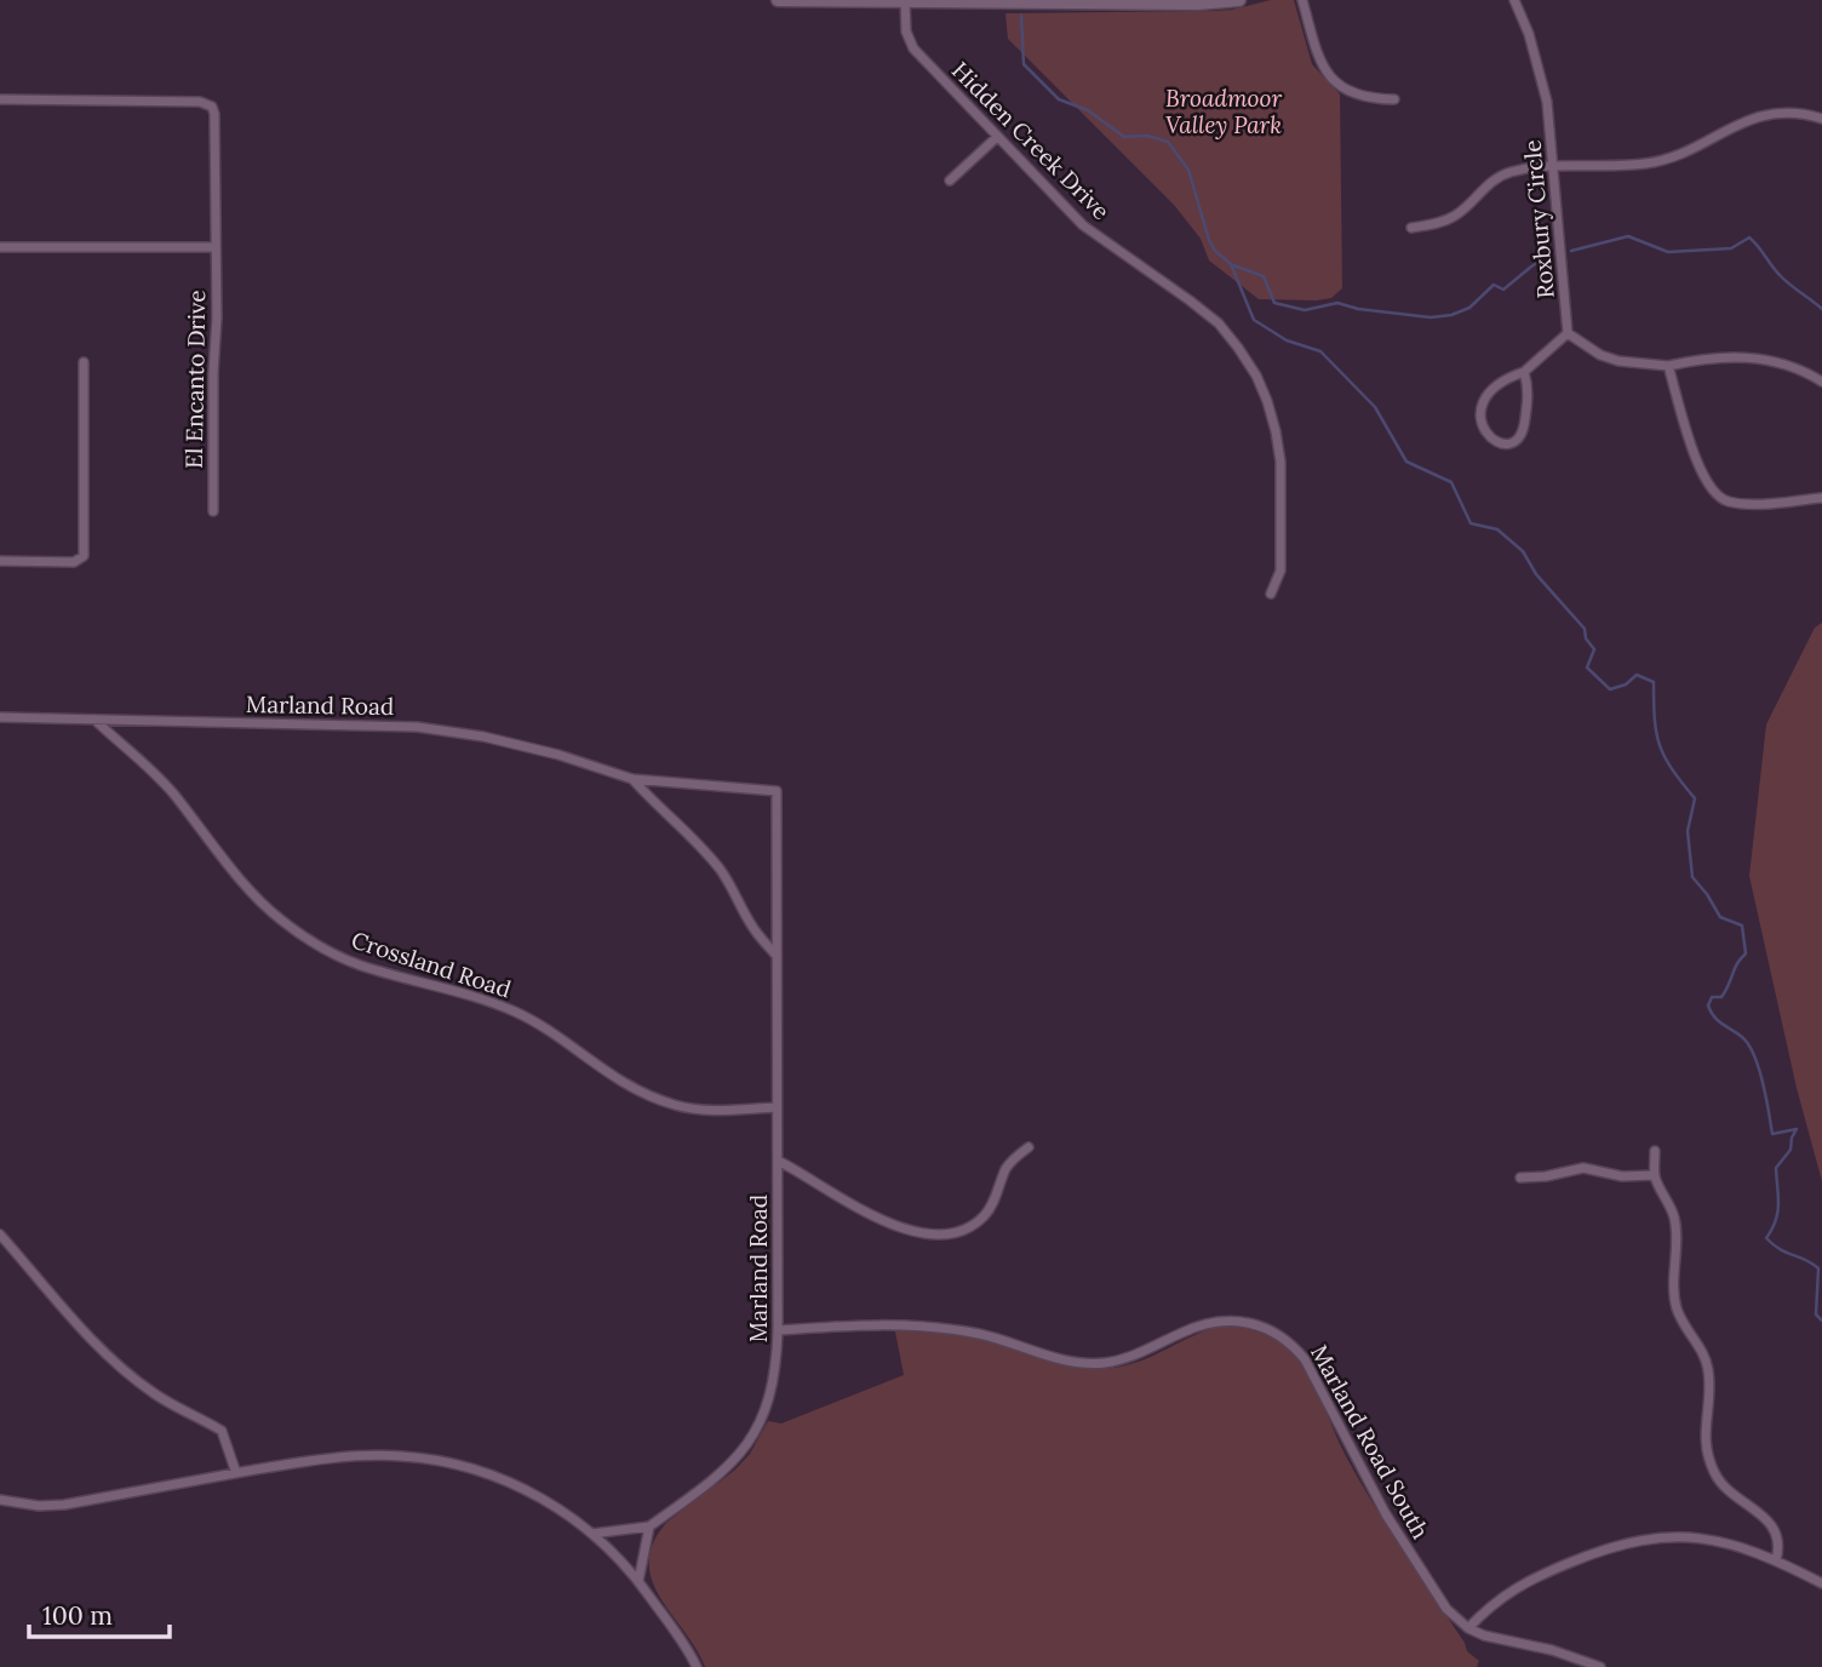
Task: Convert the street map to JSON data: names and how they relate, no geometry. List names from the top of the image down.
{
  "streets": {
    "street": [
      "Hidden Creek Drive",
      "Roxbury Circle",
      "El Encanto Drive",
      "Marland Road",
      "Crossland Road",
      "Marland Road South"
    ]
  },
  "crossings": [
    ["Marland Road", "Crossland Road"],
    ["Marland Road", "Marland Road South"]
  ],
  "parks": ["Broadmoor Valley Park"],
  "scale_bar": "100 m"
}
